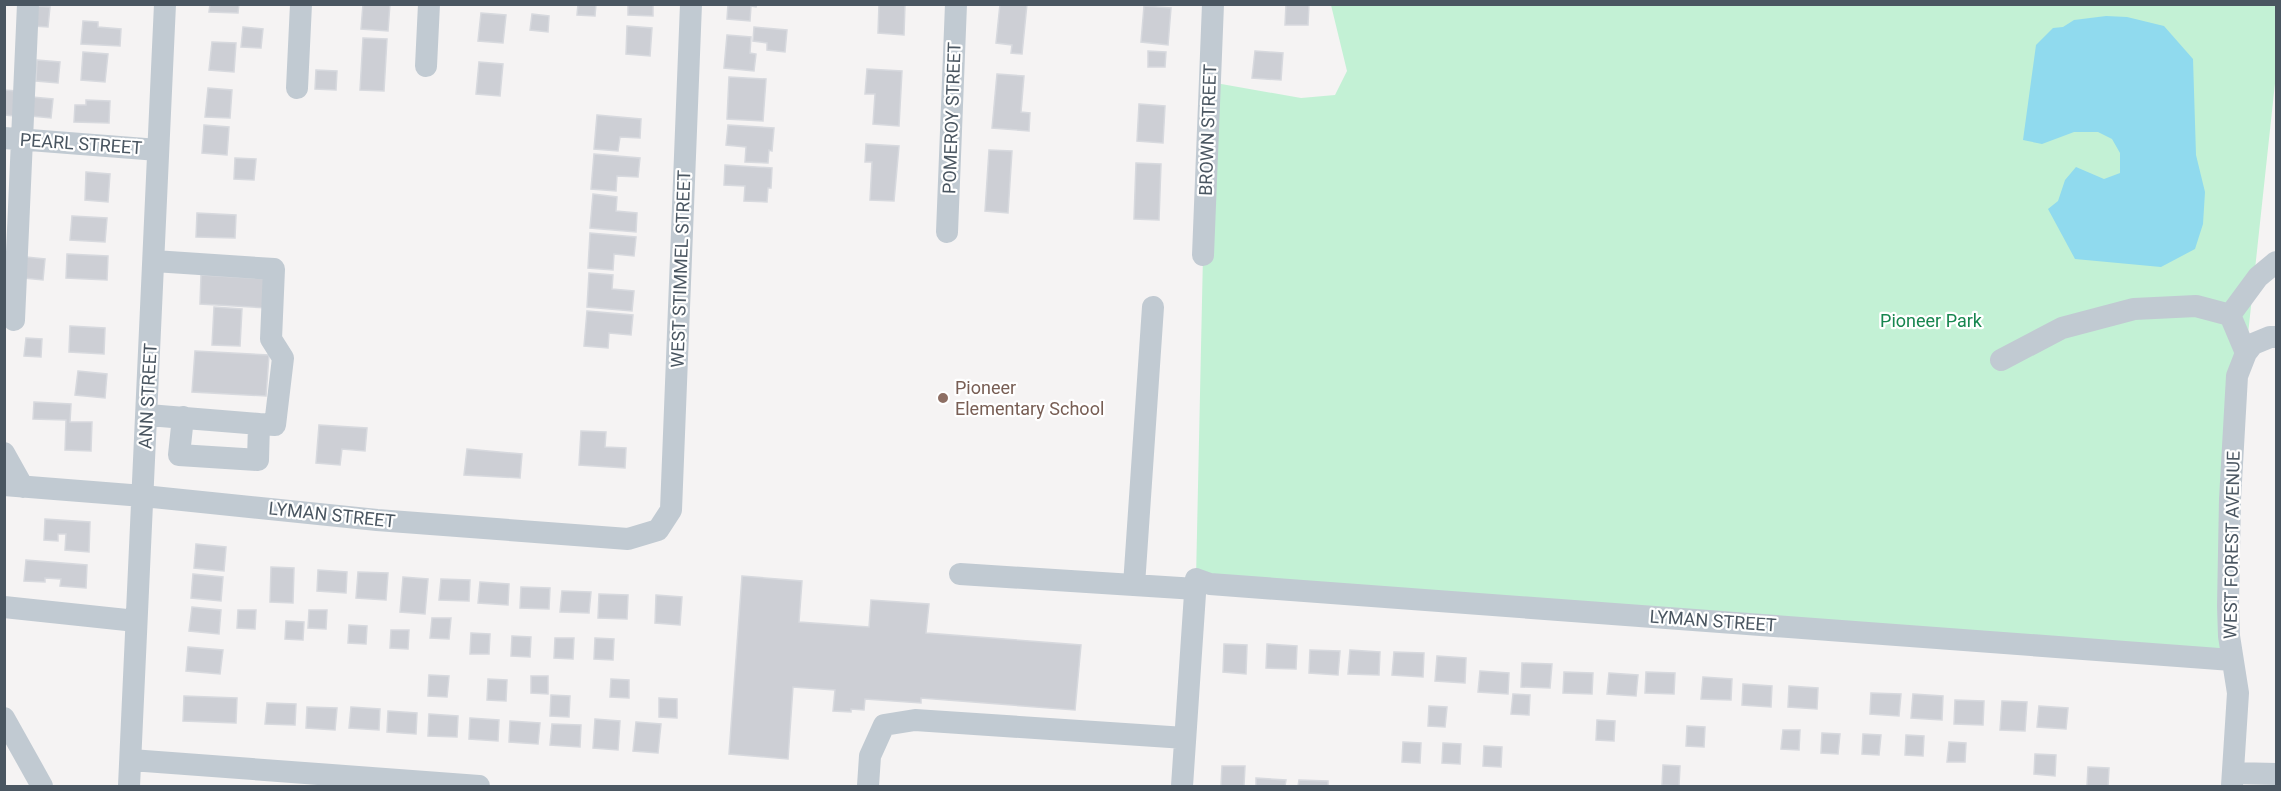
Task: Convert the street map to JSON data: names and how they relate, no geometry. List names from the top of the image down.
{
  "streets": {
    "street": [
      "POMEROY STREET",
      "BROWN STREET",
      "PEARL STREET",
      "WEST STIMMEL STREET",
      "ANN STREET",
      "LYMAN STREET",
      "WEST FOREST AVENUE"
    ]
  },
  "crossings": [
    ["PEARL STREET", "ANN STREET"],
    ["WEST STIMMEL STREET", "LYMAN STREET"],
    ["ANN STREET", "LYMAN STREET"],
    ["LYMAN STREET", "WEST FOREST AVENUE"]
  ],
  "parks": ["Pioneer Park"],
  "places": ["Pioneer Elementary School"]
}
